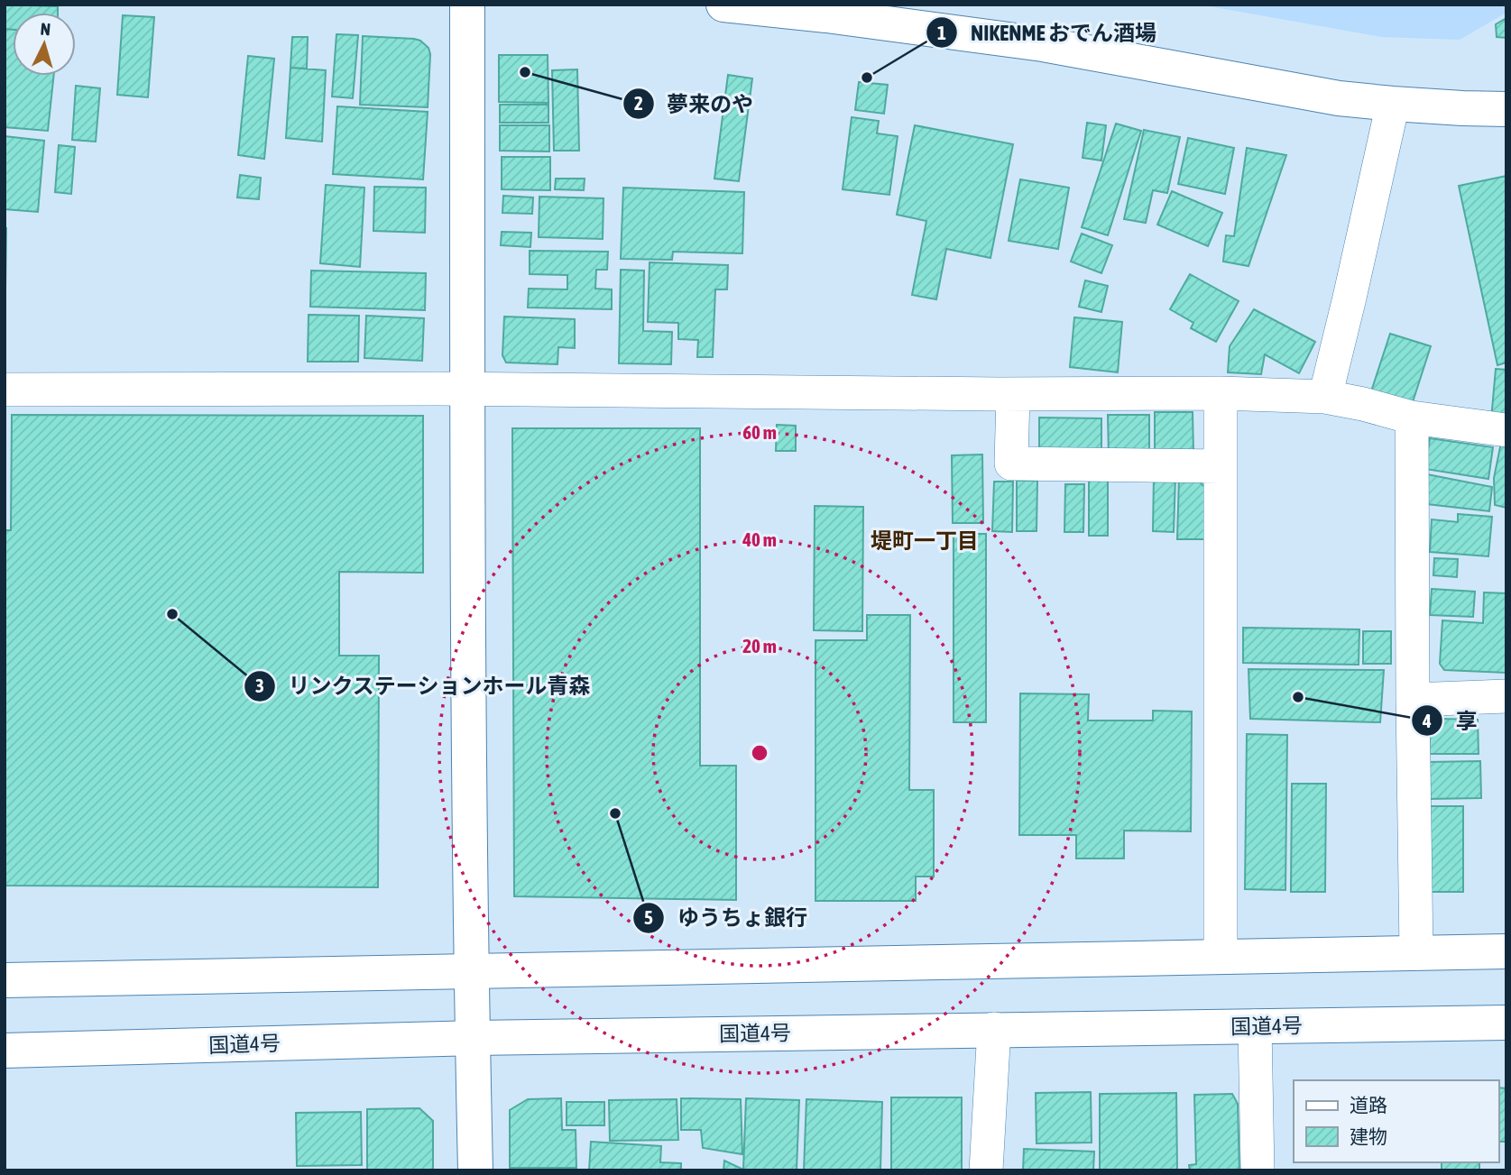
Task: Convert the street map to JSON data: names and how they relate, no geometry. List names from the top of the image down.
{
  "streets": {
    "main road": ["国道4号"]
  },
  "districts": ["堤町一丁目"],
  "places": [
    "夢来のや",
    "NIKENME おでん酒場",
    "リンクステーションホール青森",
    "享",
    "ゆうちょ銀行"
  ],
  "legend": ["道路", "建物"],
  "north": "top",
  "rings": ["60 m", "40 m", "20 m"]
}
